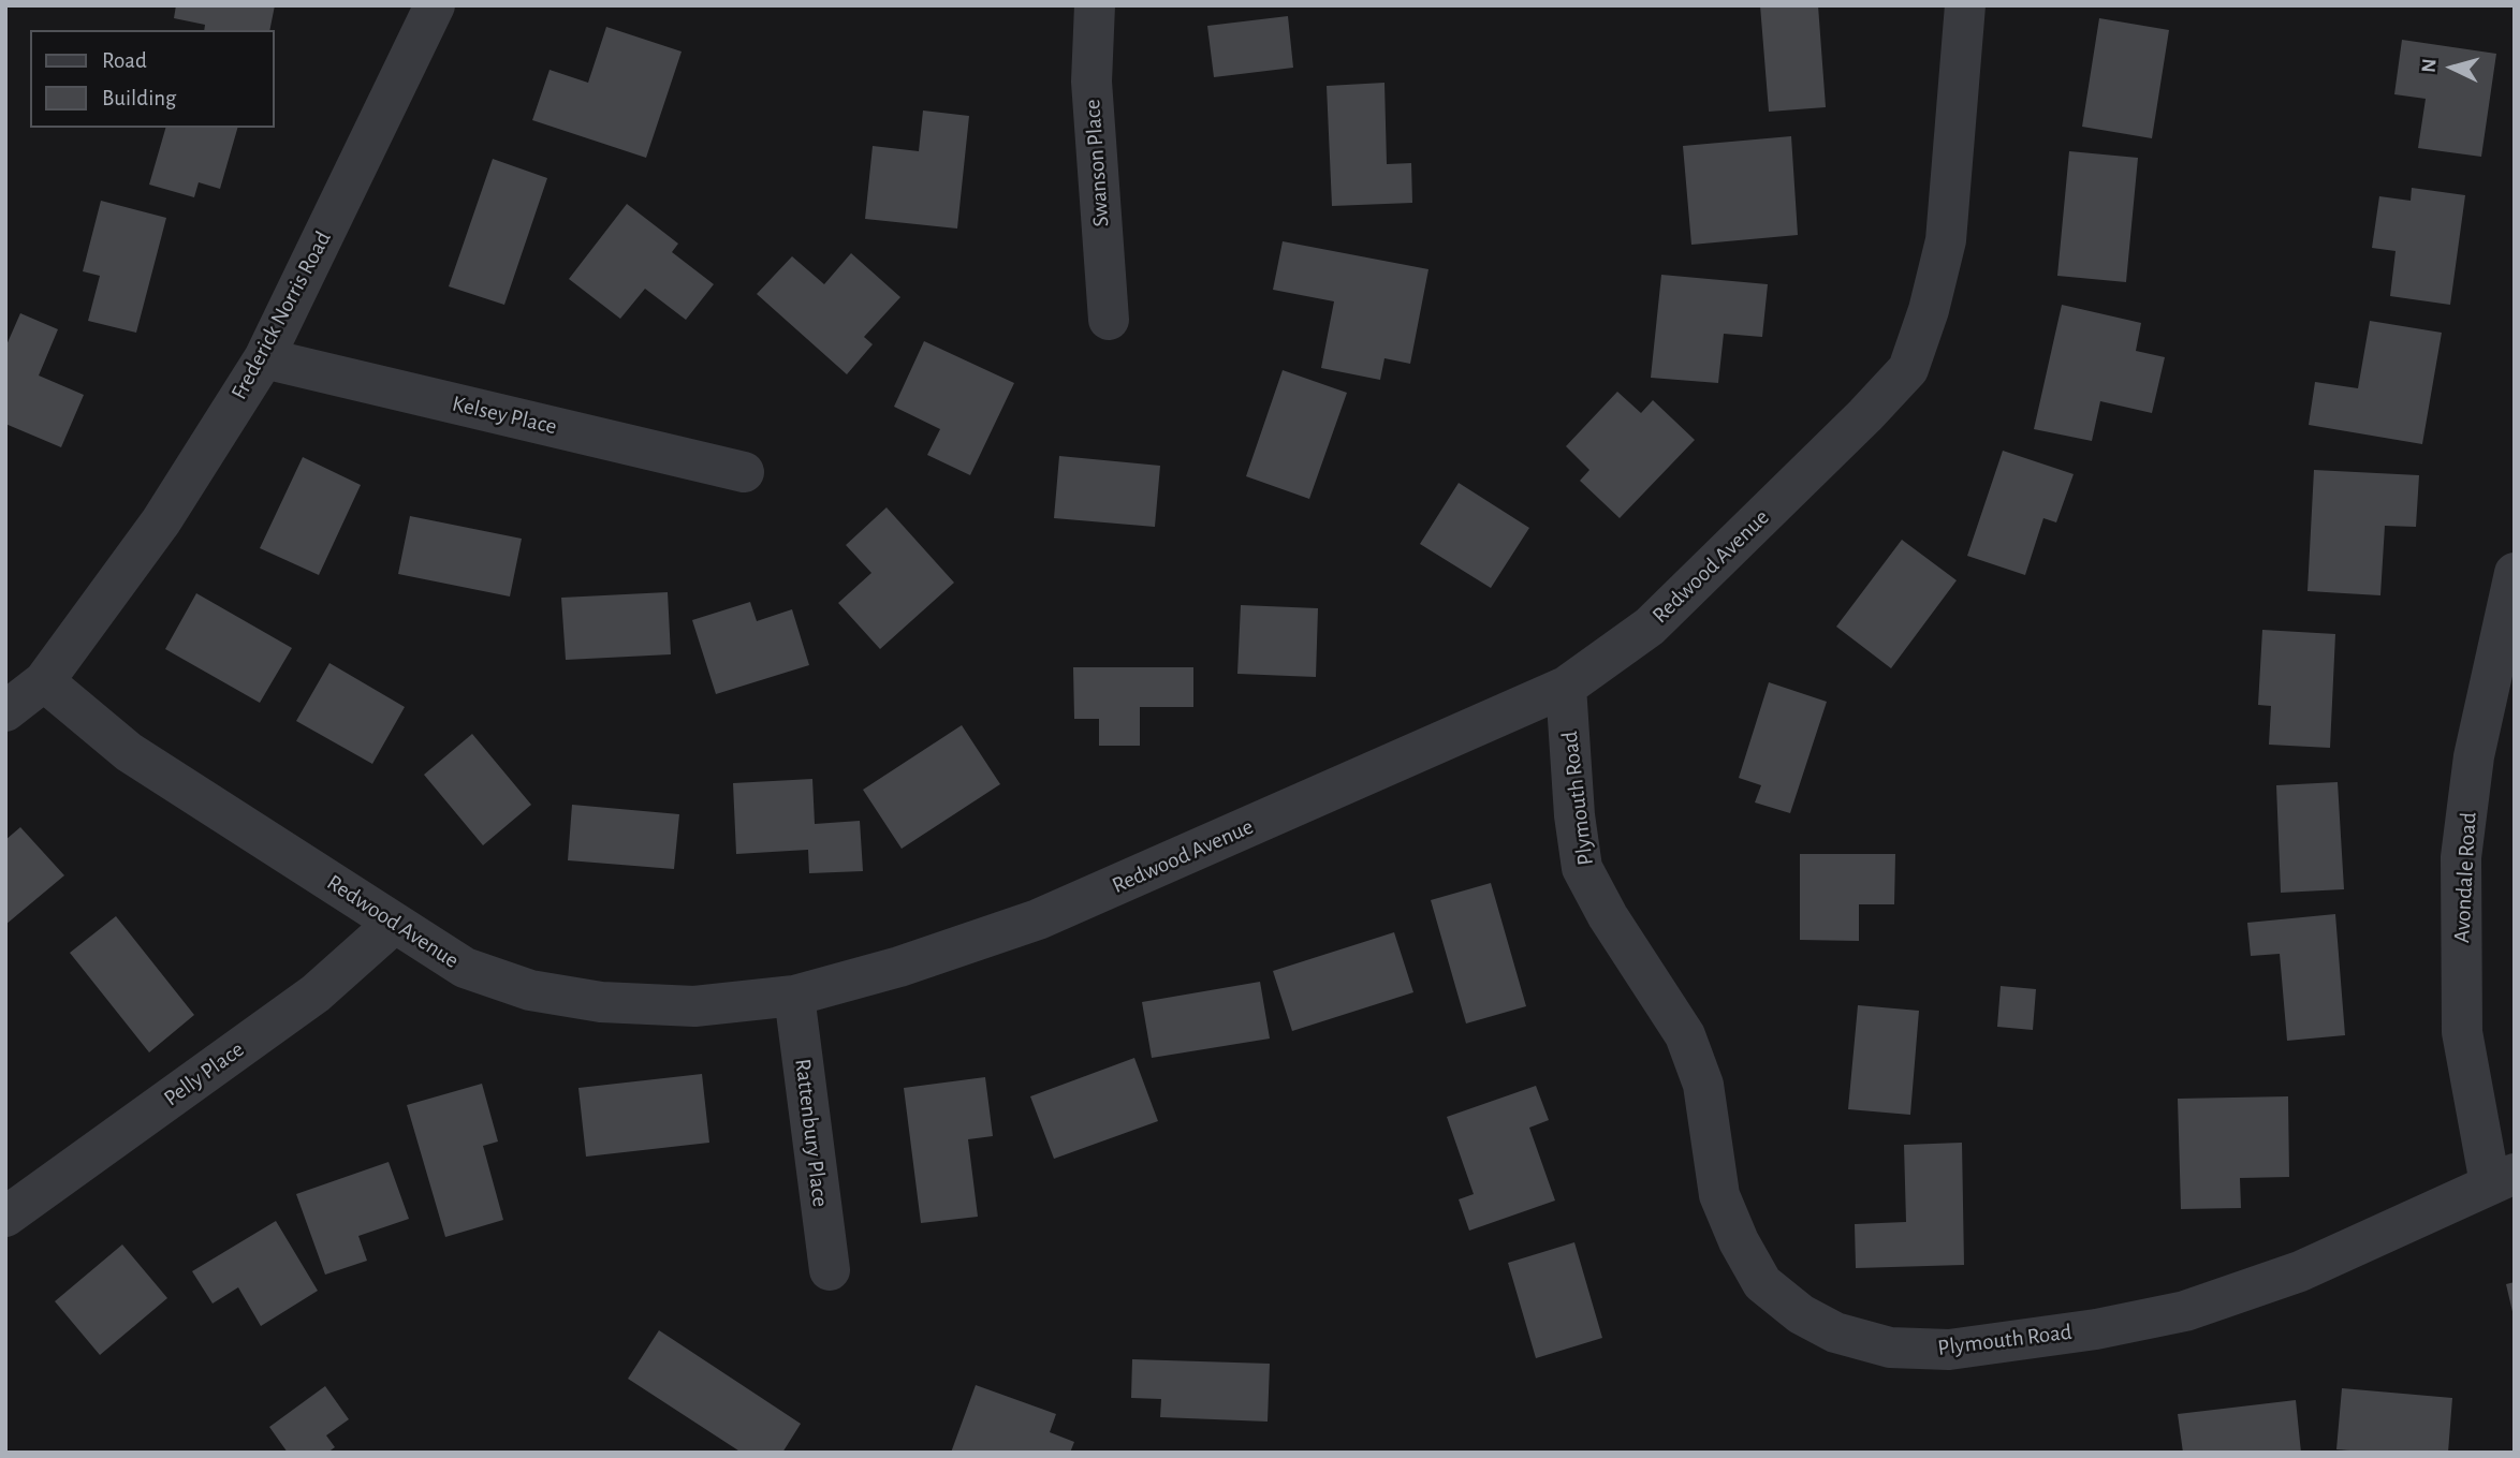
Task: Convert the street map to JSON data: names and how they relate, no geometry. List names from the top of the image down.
{
  "streets": {
    "street": [
      "Swanson Place",
      "Frederick Norris Road",
      "Kelsey Place",
      "Redwood Avenue",
      "Plymouth Road",
      "Avondale Road",
      "Pelly Place",
      "Rattenbury Place"
    ]
  },
  "crossings": [
    ["Frederick Norris Road", "Kelsey Place"],
    ["Frederick Norris Road", "Redwood Avenue"],
    ["Redwood Avenue", "Plymouth Road"],
    ["Redwood Avenue", "Pelly Place"],
    ["Redwood Avenue", "Rattenbury Place"],
    ["Plymouth Road", "Avondale Road"]
  ],
  "legend": ["Road", "Building"],
  "north": "left"
}
